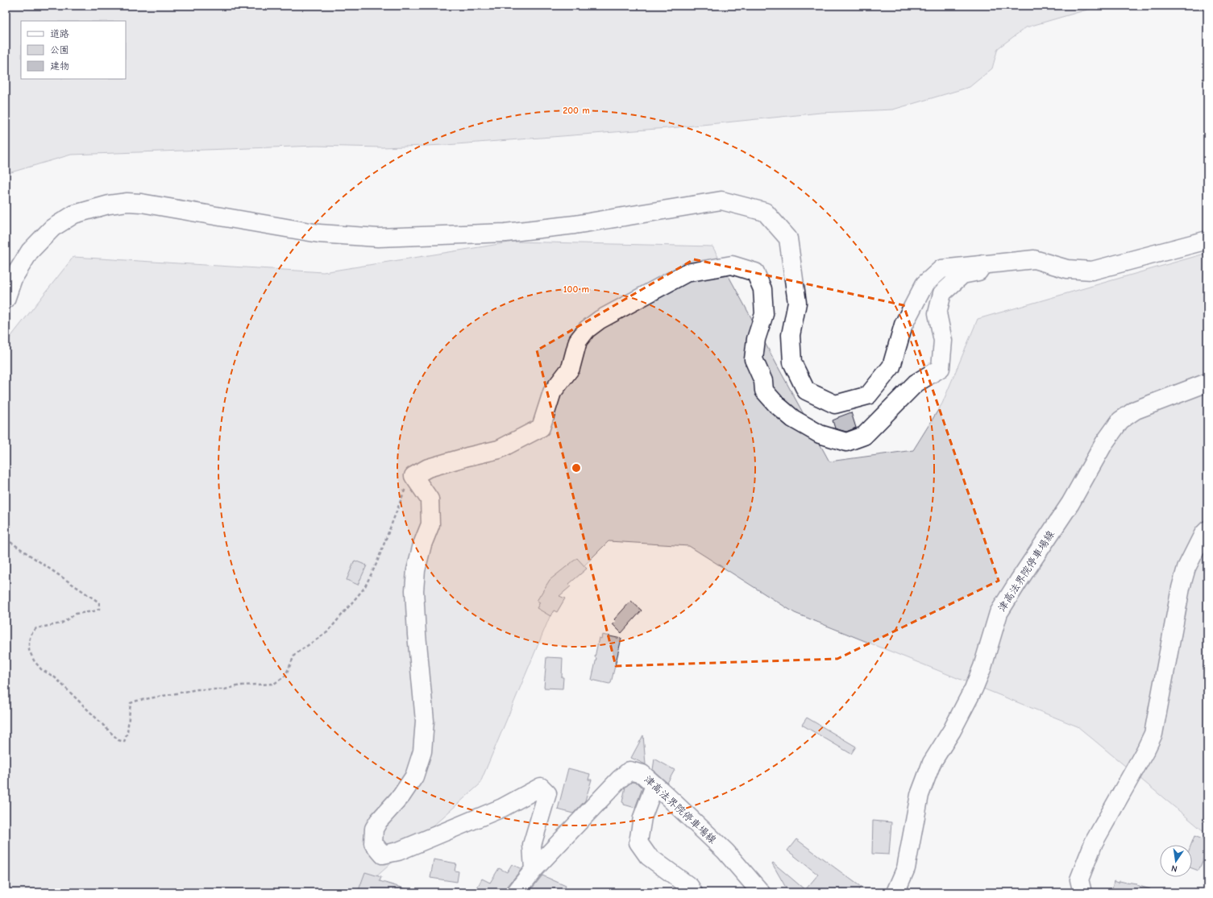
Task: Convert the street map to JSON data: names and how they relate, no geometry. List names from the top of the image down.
{
  "streets": {
    "street": ["津高法界院停車場線"]
  },
  "legend": ["道路", "公園", "建物"],
  "north": "bottom",
  "rings": ["200 m", "100 m"]
}
